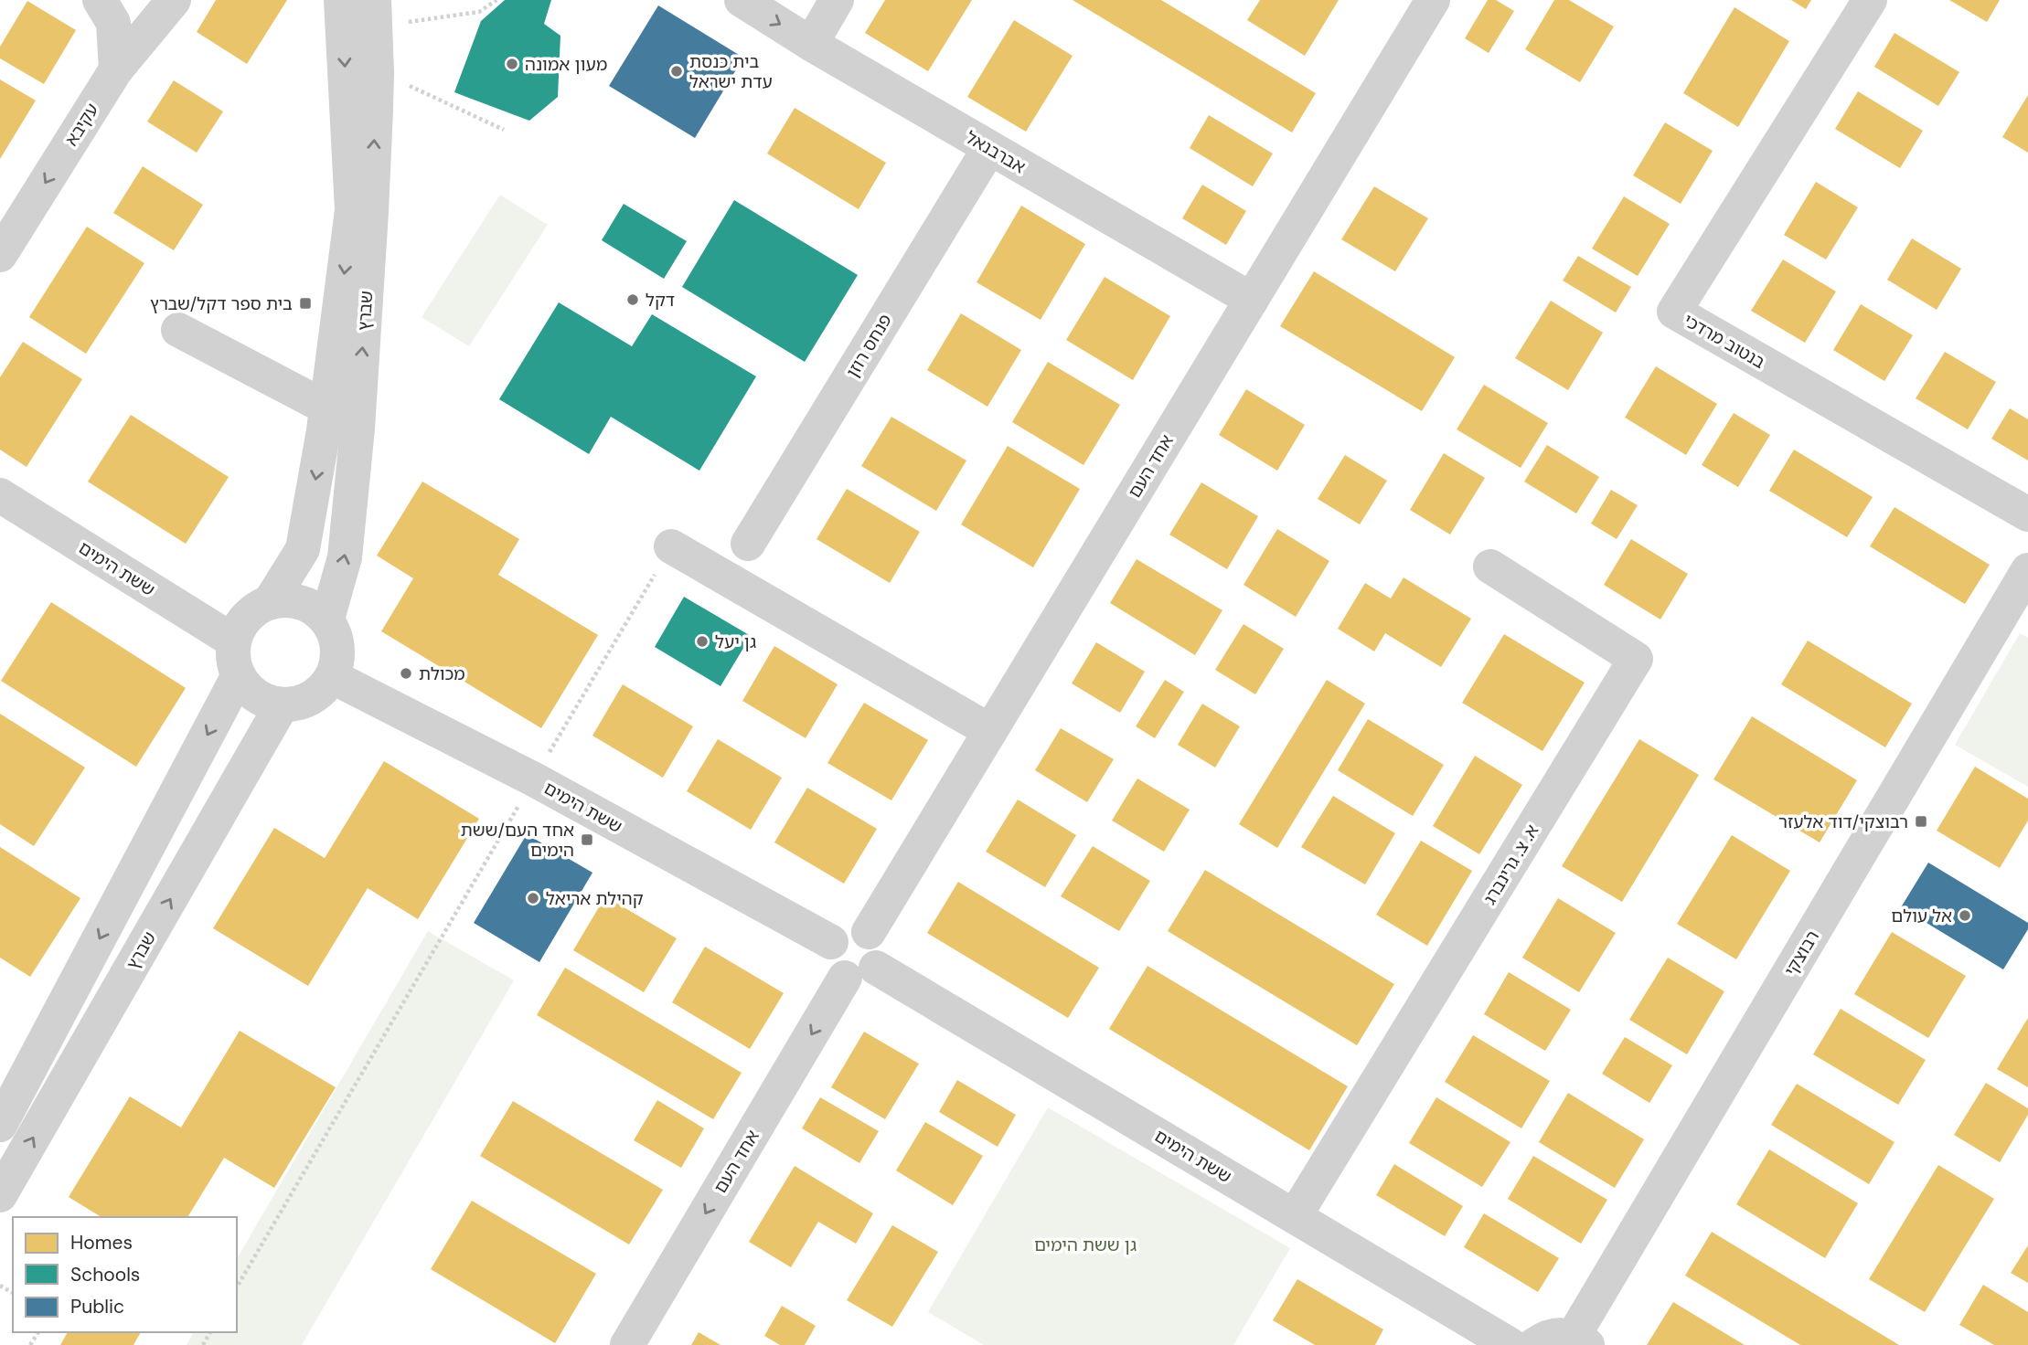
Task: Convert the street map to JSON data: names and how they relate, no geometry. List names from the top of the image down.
{
  "streets": {
    "street": [
      "עקיבא",
      "אברבנאל",
      "שברץ",
      "בנטוב מרדכי",
      "פנחס רוזן",
      "אחד העם",
      "ששת הימים",
      "א. צ. גרינברג",
      "רבוצקי"
    ]
  },
  "crossings": [
    ["אברבנאל", "פנחס רוזן"],
    ["אברבנאל", "אחד העם"],
    ["שברץ", "ששת הימים"],
    ["אחד העם", "ששת הימים"],
    ["ששת הימים", "א. צ. גרינברג"]
  ],
  "one_way": ["עקיבא"],
  "parks": ["גן ששת הימים"],
  "places": {
    "other": [
      "מעון אמונה",
      "בית כנסת עדת ישראל",
      "דקל",
      "גן יעל",
      "מכולת",
      "קהילת אריאל",
      "אל עולם"
    ],
    "transit": ["בית ספר דקל/שברץ", "רבוצקי/דוד אלעזר", "אחד העם/ששת הימים"]
  },
  "legend": ["Homes", "Schools", "Public"]
}
